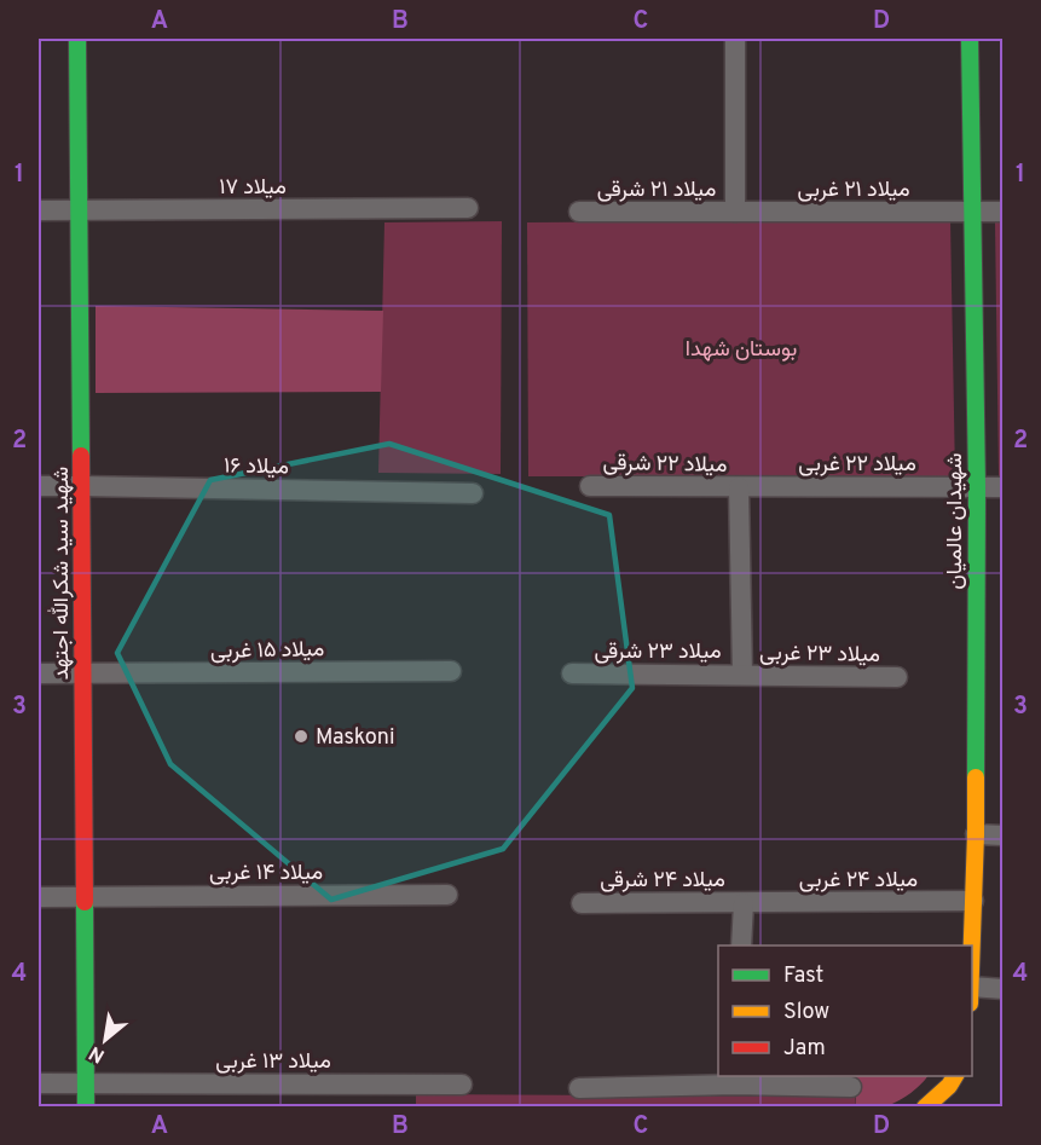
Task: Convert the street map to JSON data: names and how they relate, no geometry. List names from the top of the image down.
{
  "streets": {
    "street": [
      "میلاد ۱۷",
      "میلاد ۲۱ شرقی",
      "میلاد ۲۱ غربی",
      "میلاد ۲۲ شرقی",
      "میلاد ۲۲ غربی",
      "میلاد ۱۶",
      "شهیدان عالمیان",
      "شهید سید شکرالله اجتهد",
      "میلاد ۱۵ غربی",
      "میلاد ۲۳ شرقی",
      "میلاد ۲۳ غربی",
      "میلاد ۱۴ غربی",
      "میلاد ۲۴ شرقی",
      "میلاد ۲۴ غربی",
      "میلاد ۱۳ غربی"
    ]
  },
  "crossings": [
    ["میلاد ۱۷", "شهید سید شکرالله اجتهد"],
    ["میلاد ۲۱ شرقی", "میلاد ۲۱ غربی"],
    ["میلاد ۲۱ غربی", "شهیدان عالمیان"],
    ["میلاد ۲۲ شرقی", "میلاد ۲۲ غربی"],
    ["میلاد ۲۲ غربی", "شهیدان عالمیان"],
    ["میلاد ۱۶", "شهید سید شکرالله اجتهد"],
    ["شهیدان عالمیان", "میلاد ۲۴ غربی"],
    ["شهید سید شکرالله اجتهد", "میلاد ۱۵ غربی"],
    ["شهید سید شکرالله اجتهد", "میلاد ۱۴ غربی"],
    ["شهید سید شکرالله اجتهد", "میلاد ۱۳ غربی"],
    ["میلاد ۲۳ شرقی", "میلاد ۲۳ غربی"],
    ["میلاد ۲۴ شرقی", "میلاد ۲۴ غربی"]
  ],
  "parks": ["بوستان شهدا"],
  "places": ["Maskoni"],
  "legend": ["Fast", "Slow", "Jam"],
  "north": "bottom left",
  "grid": {
    "columns": [
      "A",
      "B",
      "C",
      "D"
    ],
    "rows": [
      "1",
      "2",
      "3",
      "4"
    ]
  }
}
